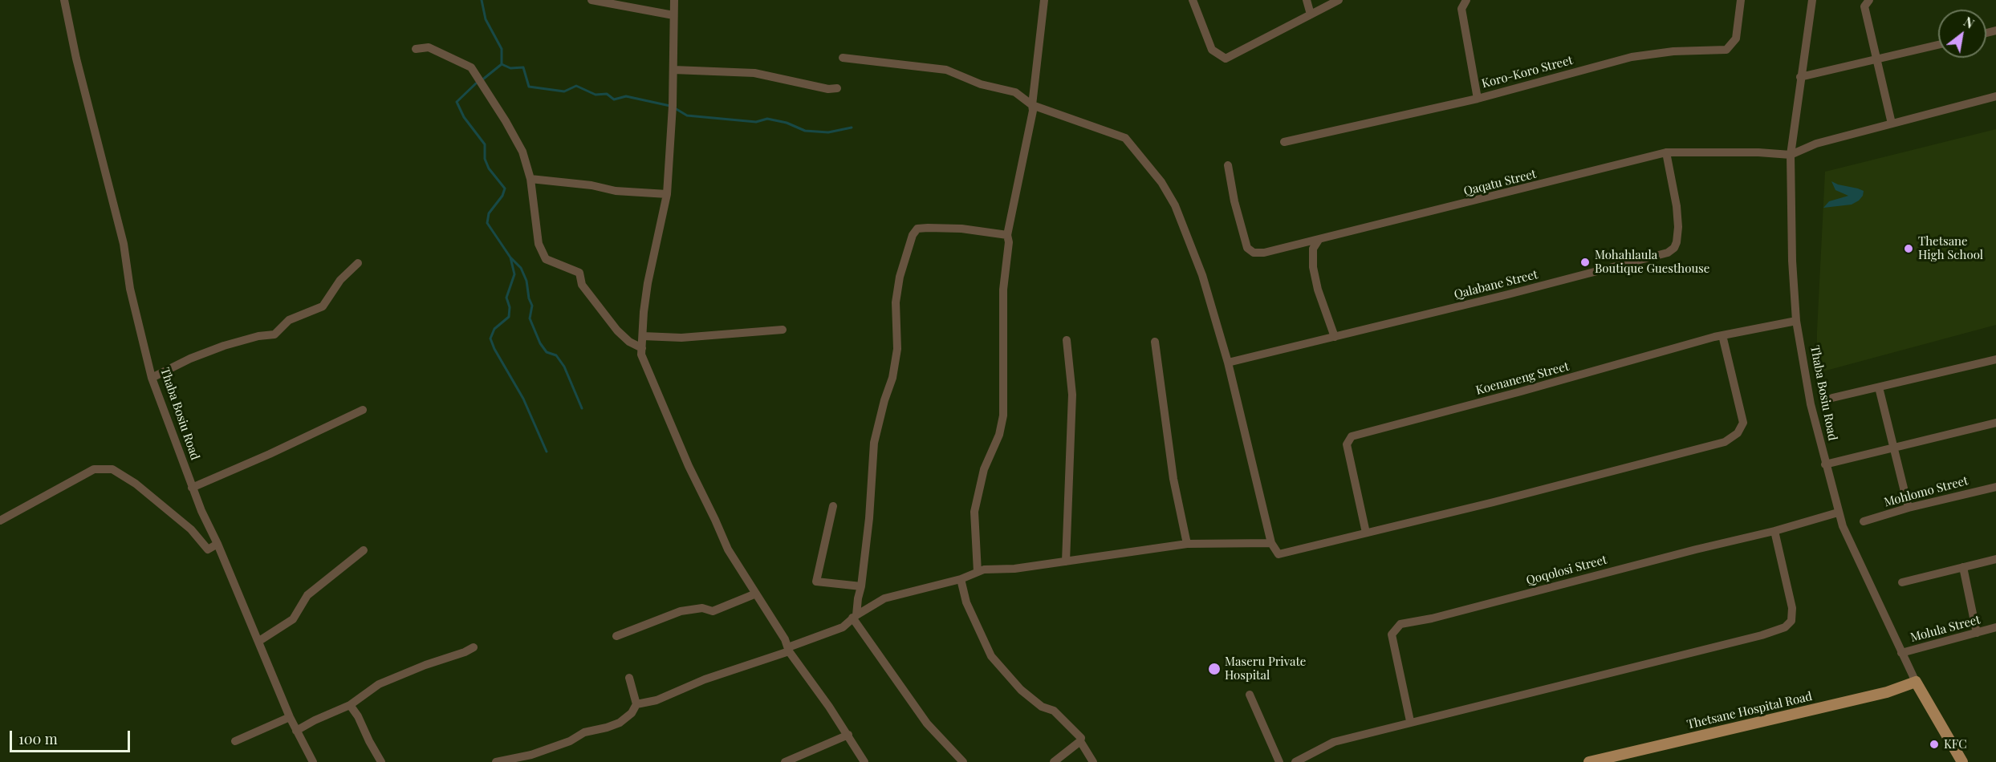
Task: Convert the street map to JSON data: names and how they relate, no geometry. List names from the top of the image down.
{
  "streets": {
    "main road": ["Thaba Bosiu Road", "Thetsane Hospital Road"],
    "street": [
      "Koro-Koro Street",
      "Qaqatu Street",
      "Qalabane Street",
      "Koenaneng Street",
      "Mohlomo Street",
      "Qoqolosi Street",
      "Molula Street"
    ]
  },
  "crossings": [
    ["Qaqatu Street", "Qalabane Street"],
    ["Qaqatu Street", "Thaba Bosiu Road"],
    ["Koenaneng Street", "Thaba Bosiu Road"],
    ["Thaba Bosiu Road", "Qoqolosi Street"],
    ["Thaba Bosiu Road", "Molula Street"],
    ["Thaba Bosiu Road", "Thetsane Hospital Road"]
  ],
  "places": [
    "Thetsane High School",
    "Mohahlaula Boutique Guesthouse",
    "Maseru Private Hospital",
    "KFC"
  ],
  "scale_bar": "100 m",
  "north": "top right"
}
